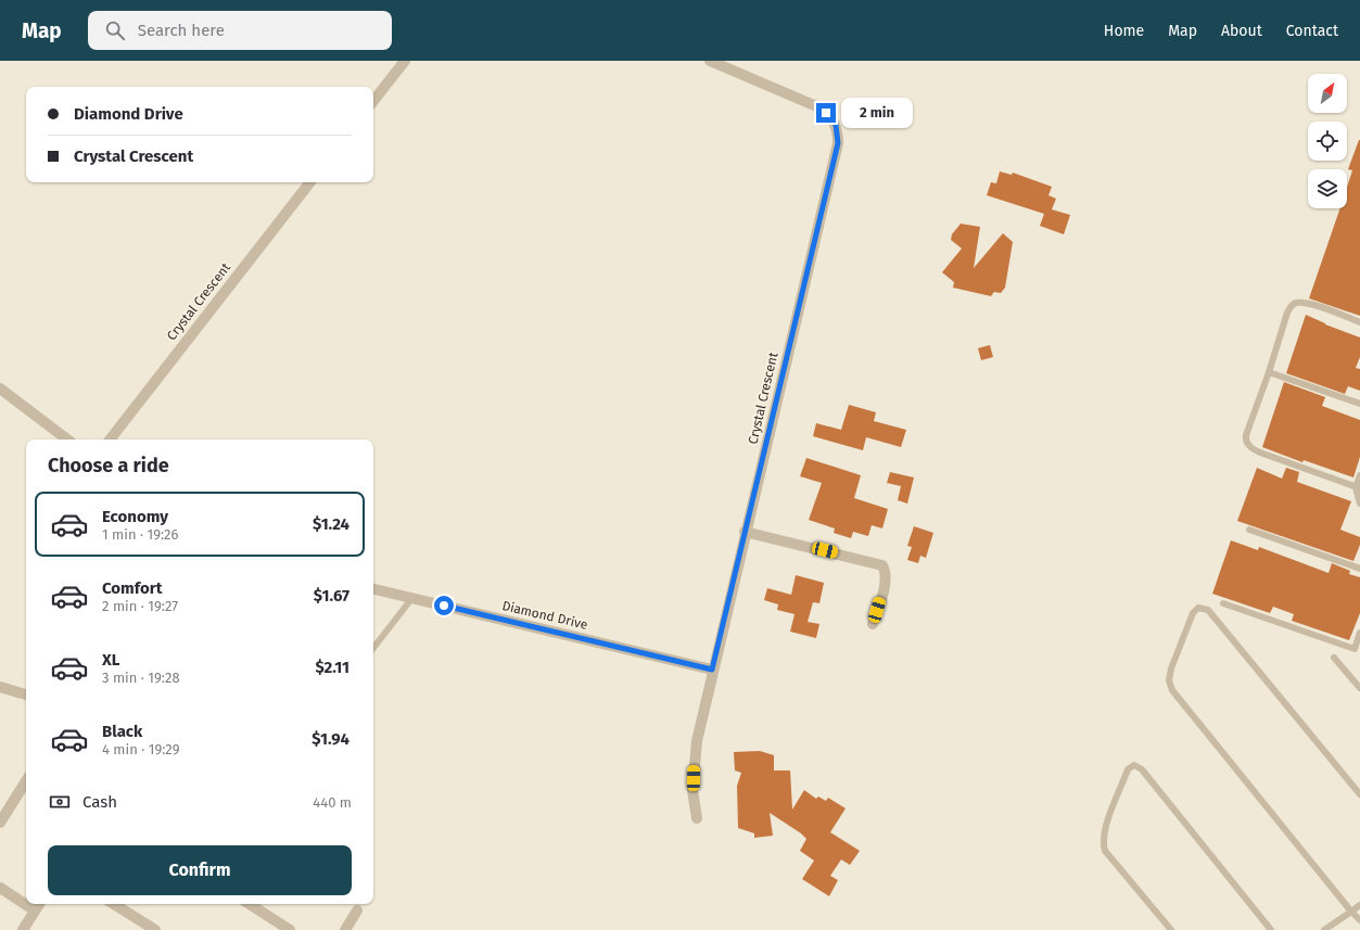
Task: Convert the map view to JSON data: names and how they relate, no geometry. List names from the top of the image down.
{
  "streets": {
    "street": ["Crystal Crescent", "Diamond Drive"]
  },
  "crossings": [
    ["Crystal Crescent", "Diamond Drive"]
  ],
  "north": "top right",
  "page": {
    "header": "Map",
    "search": "Search here",
    "nav": [
      "Home",
      "Map",
      "About",
      "Contact"
    ],
    "banner": ["Diamond Drive", "Crystal Crescent"],
    "bubble": "2 min",
    "heading": "Choose a ride",
    "list": [
      {
        "name": "Economy",
        "note": "1 min · 19:26",
        "value": "$1.24"
      },
      {
        "name": "Comfort",
        "note": "2 min · 19:27",
        "value": "$1.67"
      },
      {
        "name": "XL",
        "note": "3 min · 19:28",
        "value": "$2.11"
      },
      {
        "name": "Black",
        "note": "4 min · 19:29",
        "value": "$1.94"
      }
    ],
    "pay": ["Cash", "440 m"],
    "buttons": "Confirm"
  }
}
